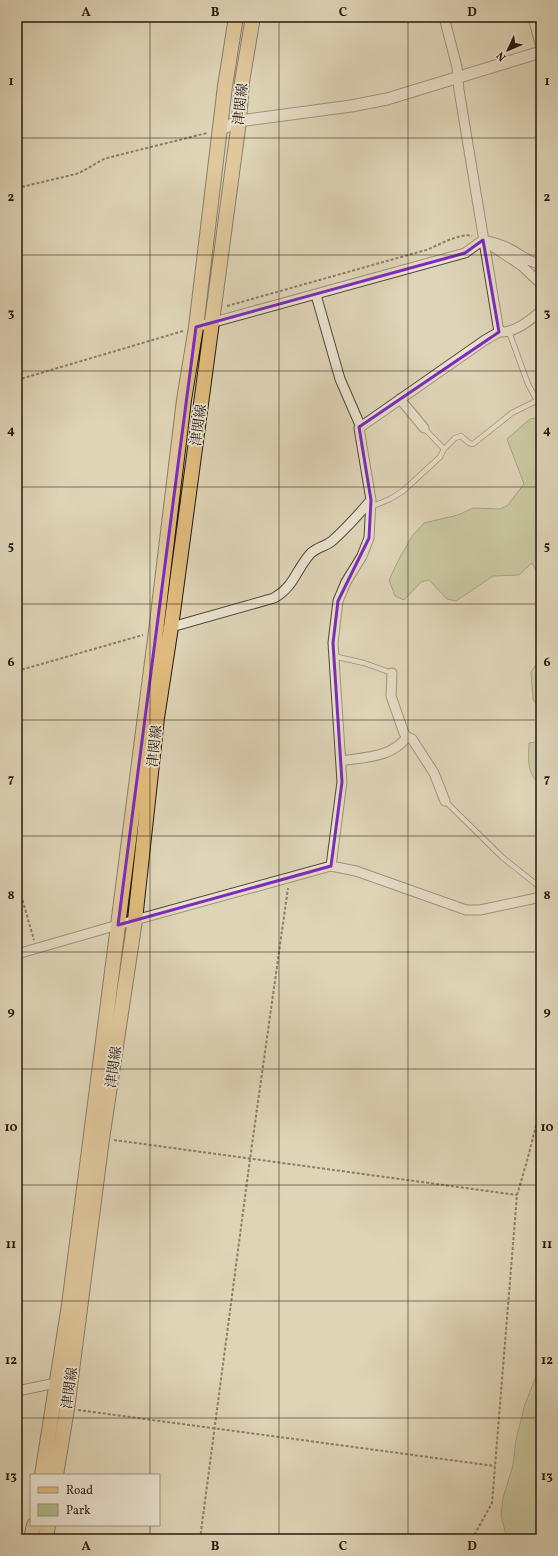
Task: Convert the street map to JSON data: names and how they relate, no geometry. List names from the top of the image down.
{
  "streets": {
    "main road": ["津関線"]
  },
  "legend": ["Road", "Park"],
  "north": "bottom left",
  "grid": {
    "columns": [
      "A",
      "B",
      "C",
      "D"
    ],
    "rows": [
      "1",
      "2",
      "3",
      "4",
      "5",
      "6",
      "7",
      "8",
      "9",
      "10",
      "11",
      "12",
      "13"
    ]
  }
}
